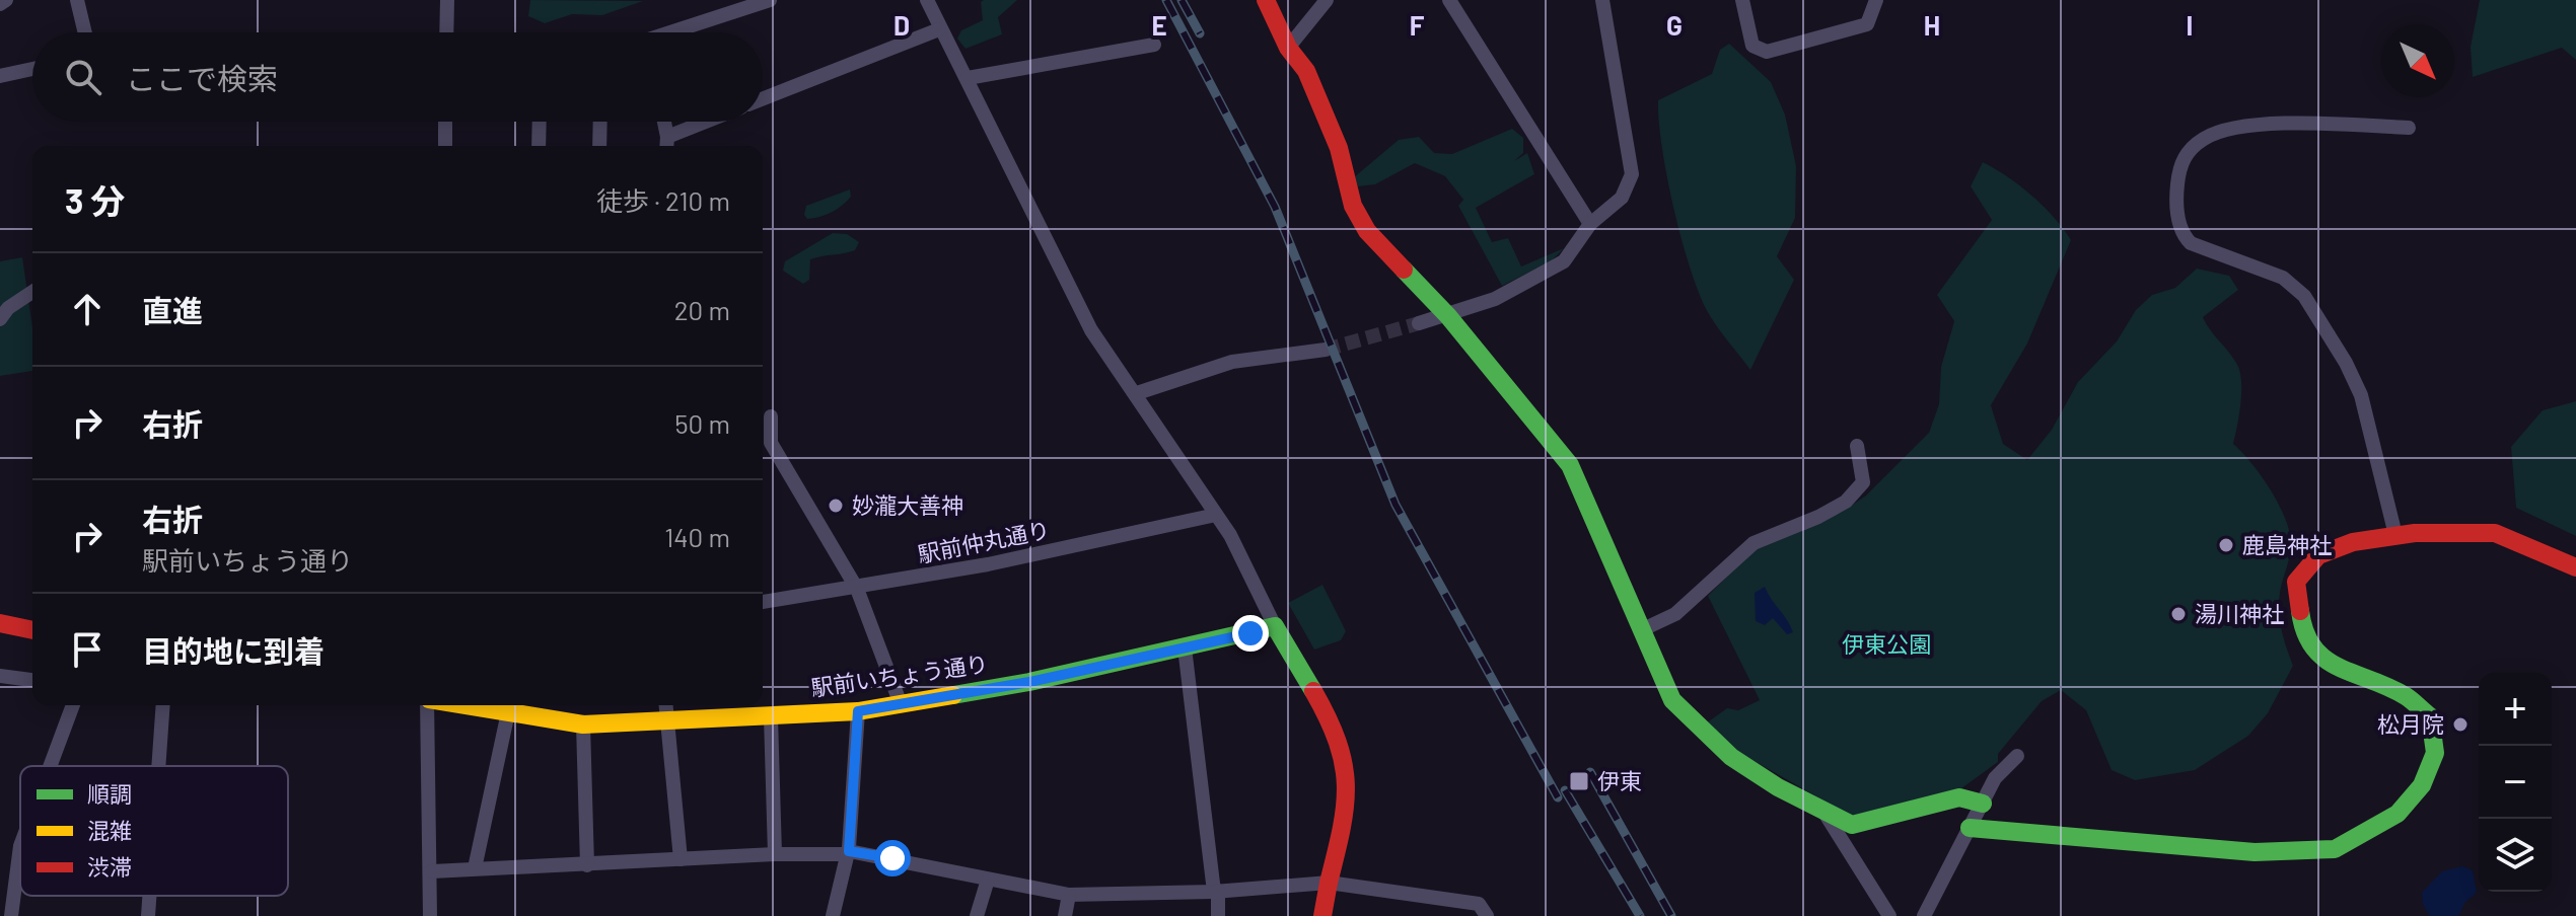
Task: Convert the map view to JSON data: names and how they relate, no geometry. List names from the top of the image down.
{
  "streets": {
    "street": ["駅前仲丸通り", "駅前いちょう通り"]
  },
  "parks": ["伊東公園"],
  "places": {
    "other": [
      "妙瀧大善神",
      "鹿島神社",
      "湯川神社",
      "松月院"
    ],
    "transit": ["伊東"]
  },
  "legend": ["順調", "混雑", "渋滞"],
  "north": "bottom right",
  "page": {
    "search": "ここで検索",
    "heading": ["3 分", "徒歩 · 210 m"],
    "list": [
      ["直進", "20 m"],
      ["右折", "50 m"],
      ["右折", "駅前いちょう通り", "140 m"],
      "目的地に到着"
    ],
    "map_buttons": ["+", "−"]
  },
  "grid": {
    "columns": [
      "D",
      "E",
      "F",
      "G",
      "H",
      "I"
    ]
  }
}
